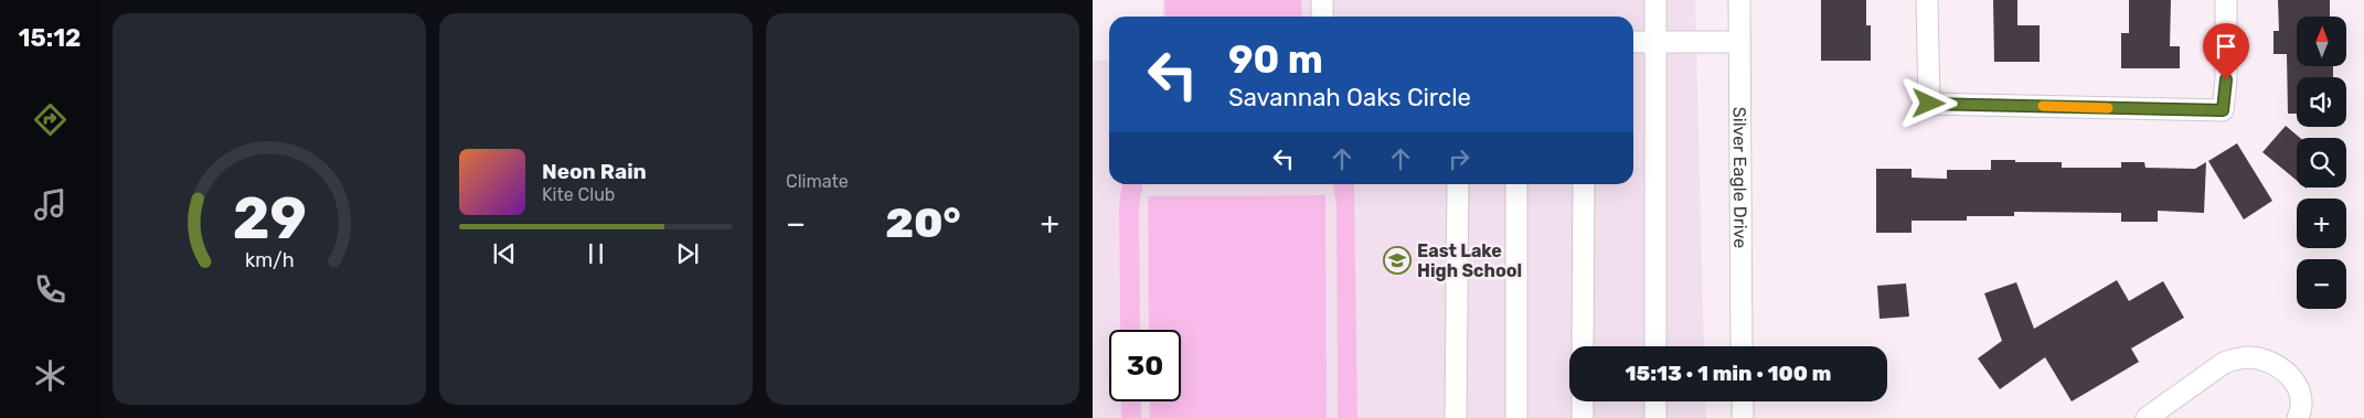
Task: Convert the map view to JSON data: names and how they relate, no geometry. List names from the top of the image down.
{
  "streets": {
    "street": ["Silver Eagle Drive"]
  },
  "places": {
    "school or university": ["East Lake High School"]
  },
  "north": "top",
  "page": {
    "tabs": "15:12",
    "tile": "Climate",
    "map_buttons": ["+", "−"],
    "turn": ["90 m", "Savannah Oaks Circle"],
    "song": ["Neon Rain", "Kite Club"],
    "heat": ["−", "20°", "+"],
    "limit": "30",
    "trip": "15:13 · 1 min · 100 m",
    "gauge": ["29", "km/h"]
  }
}
